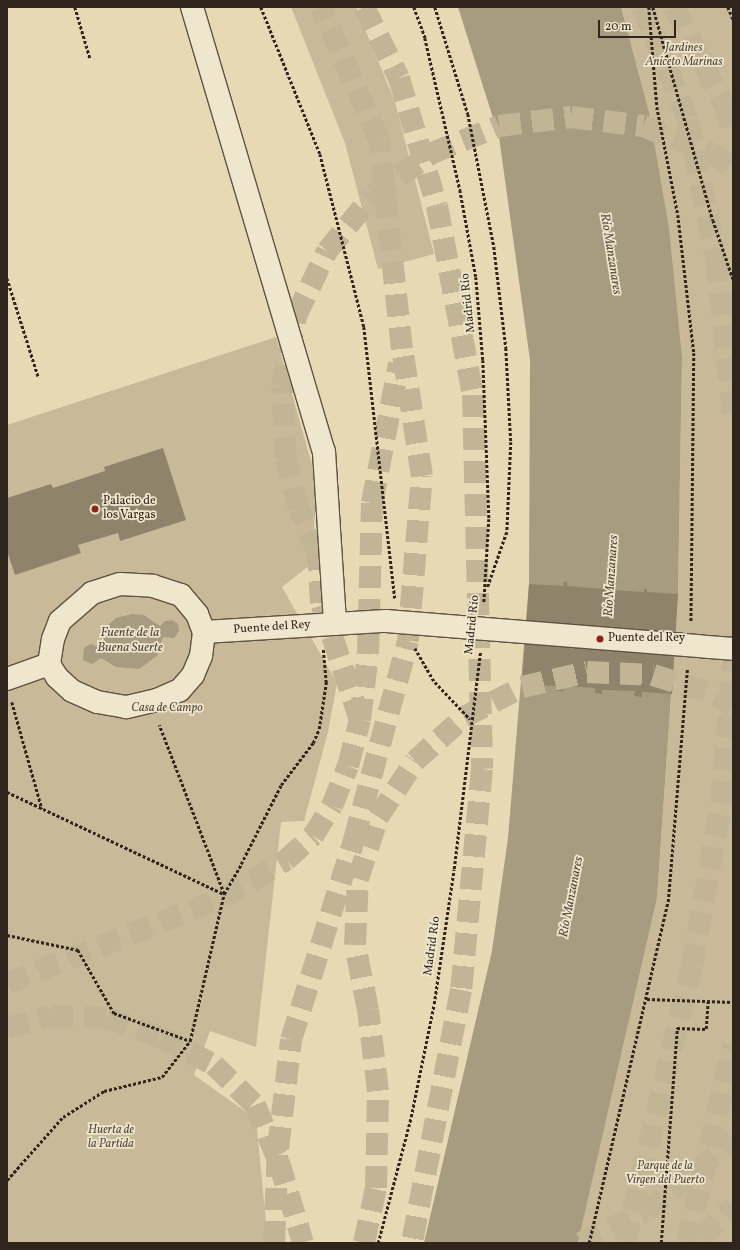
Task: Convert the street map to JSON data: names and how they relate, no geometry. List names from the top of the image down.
{
  "streets": {
    "street": ["Puente del Rey"],
    "path": ["Madrid Río"]
  },
  "crossings": [
    ["Madrid Río", "Puente del Rey"]
  ],
  "water": ["Río Manzanares", "Fuente de la Buena Suerte"],
  "parks": [
    "Jardines Aniceto Marinas",
    "Casa de Campo",
    "Huerta de la Partida",
    "Parque de la Virgen del Puerto"
  ],
  "places": ["Palacio de los Vargas", "Puente del Rey"],
  "scale_bar": "20 m"
}
